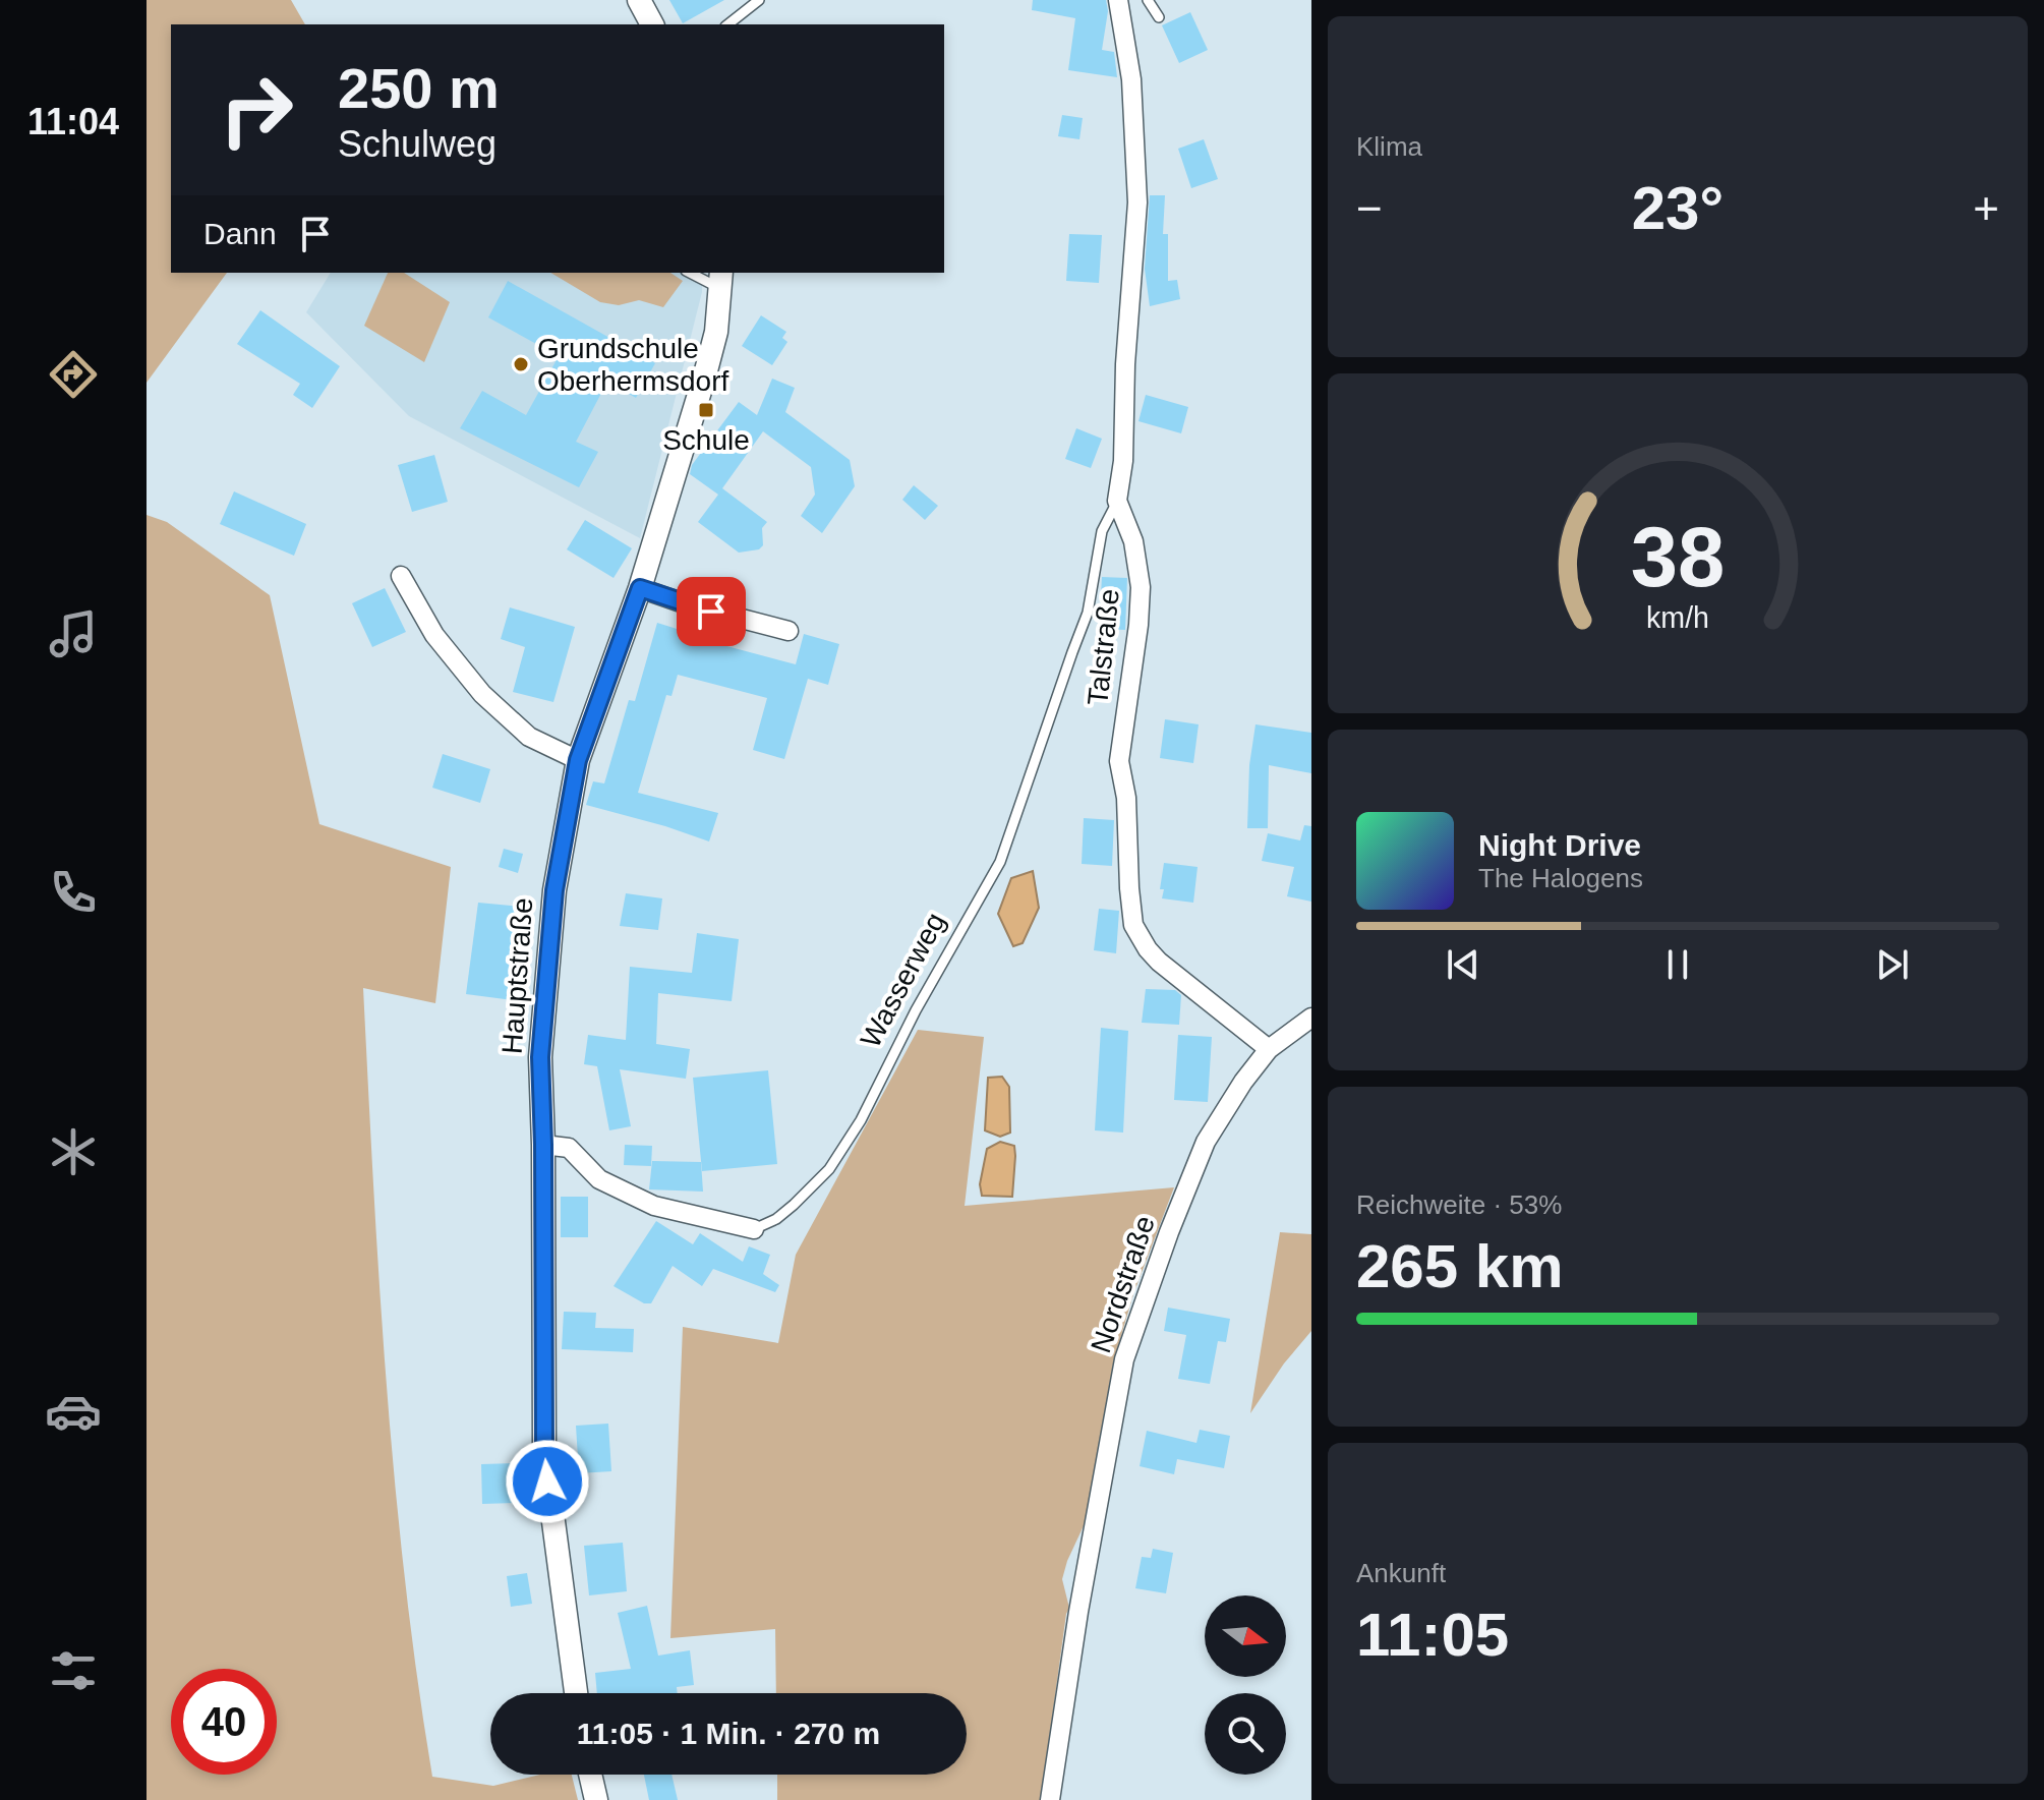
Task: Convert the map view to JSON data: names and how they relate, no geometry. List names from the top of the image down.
{
  "streets": {
    "street": [
      "Talstraße",
      "Hauptstraße",
      "Wasserweg",
      "Nordstraße"
    ]
  },
  "crossings": [
    ["Talstraße", "Wasserweg"],
    ["Talstraße", "Nordstraße"],
    ["Hauptstraße", "Wasserweg"]
  ],
  "places": {
    "other": ["Grundschule Oberhermsdorf"],
    "transit": ["Schule"]
  },
  "north": "right",
  "page": {
    "tabs": "11:04",
    "tile": [
      "Klima",
      ["Reichweite · 53%", "265 km"],
      ["Ankunft", "11:05"]
    ],
    "turn": ["250 m", "Schulweg"],
    "heat": ["−", "23°", "+"],
    "then": "Dann",
    "song": ["Night Drive", "The Halogens"],
    "limit": "40",
    "trip": "11:05 · 1 Min. · 270 m",
    "gauge": ["38", "km/h"]
  }
}
